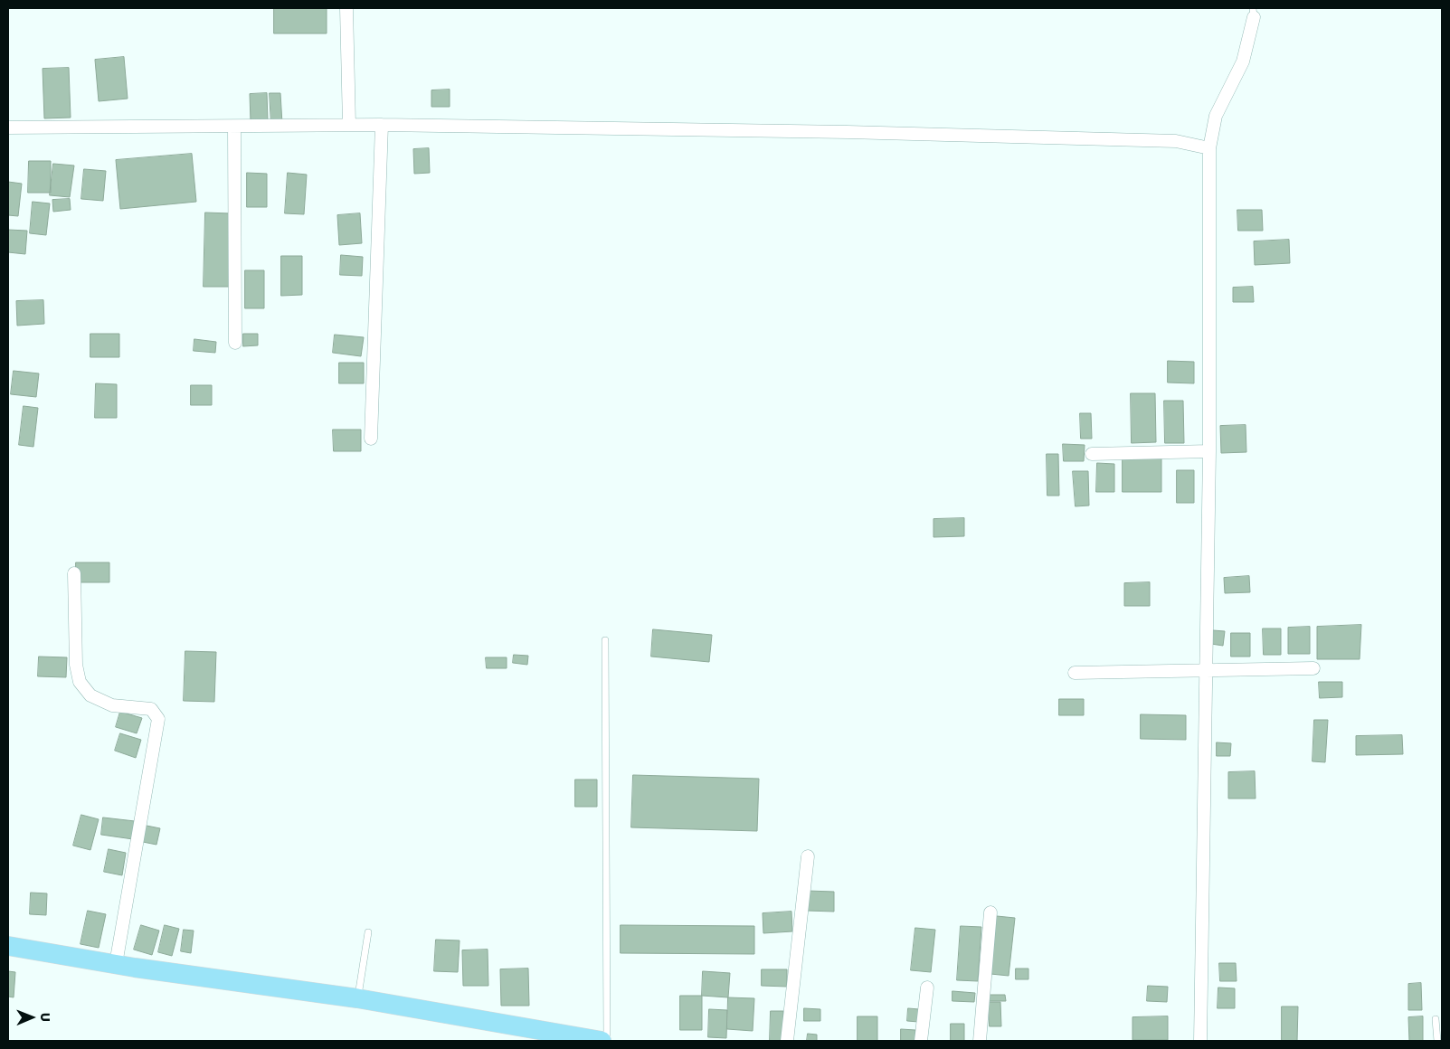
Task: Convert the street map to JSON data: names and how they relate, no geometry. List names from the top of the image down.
{
  "north": "right"
}
